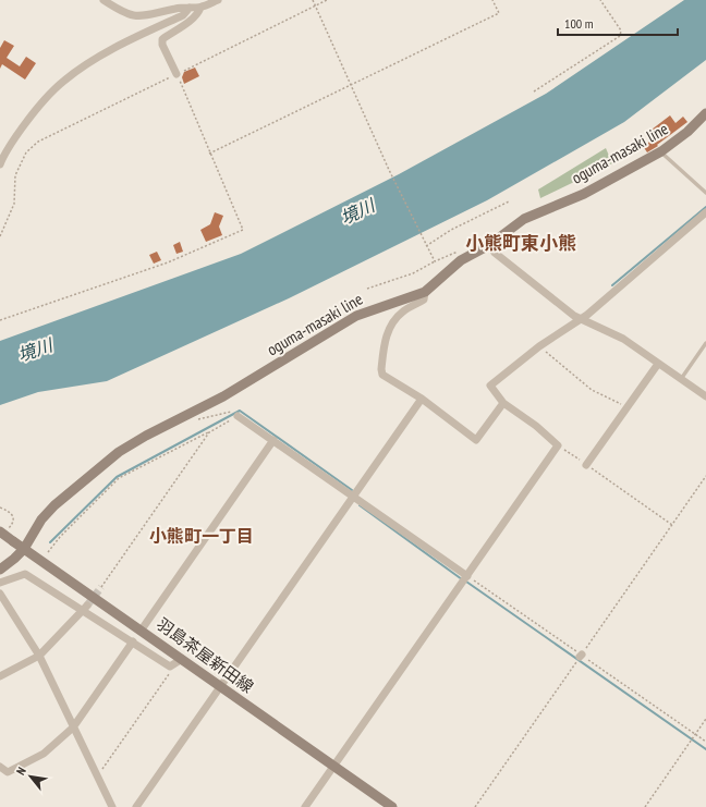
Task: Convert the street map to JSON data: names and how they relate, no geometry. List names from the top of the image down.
{
  "streets": {
    "main road": ["oguma-masaki line", "羽島茶屋新田線"]
  },
  "crossings": [
    ["oguma-masaki line", "羽島茶屋新田線"]
  ],
  "districts": ["小熊町東小熊", "小熊町一丁目"],
  "water": ["境川"],
  "scale_bar": "100 m",
  "north": "top left"
}
